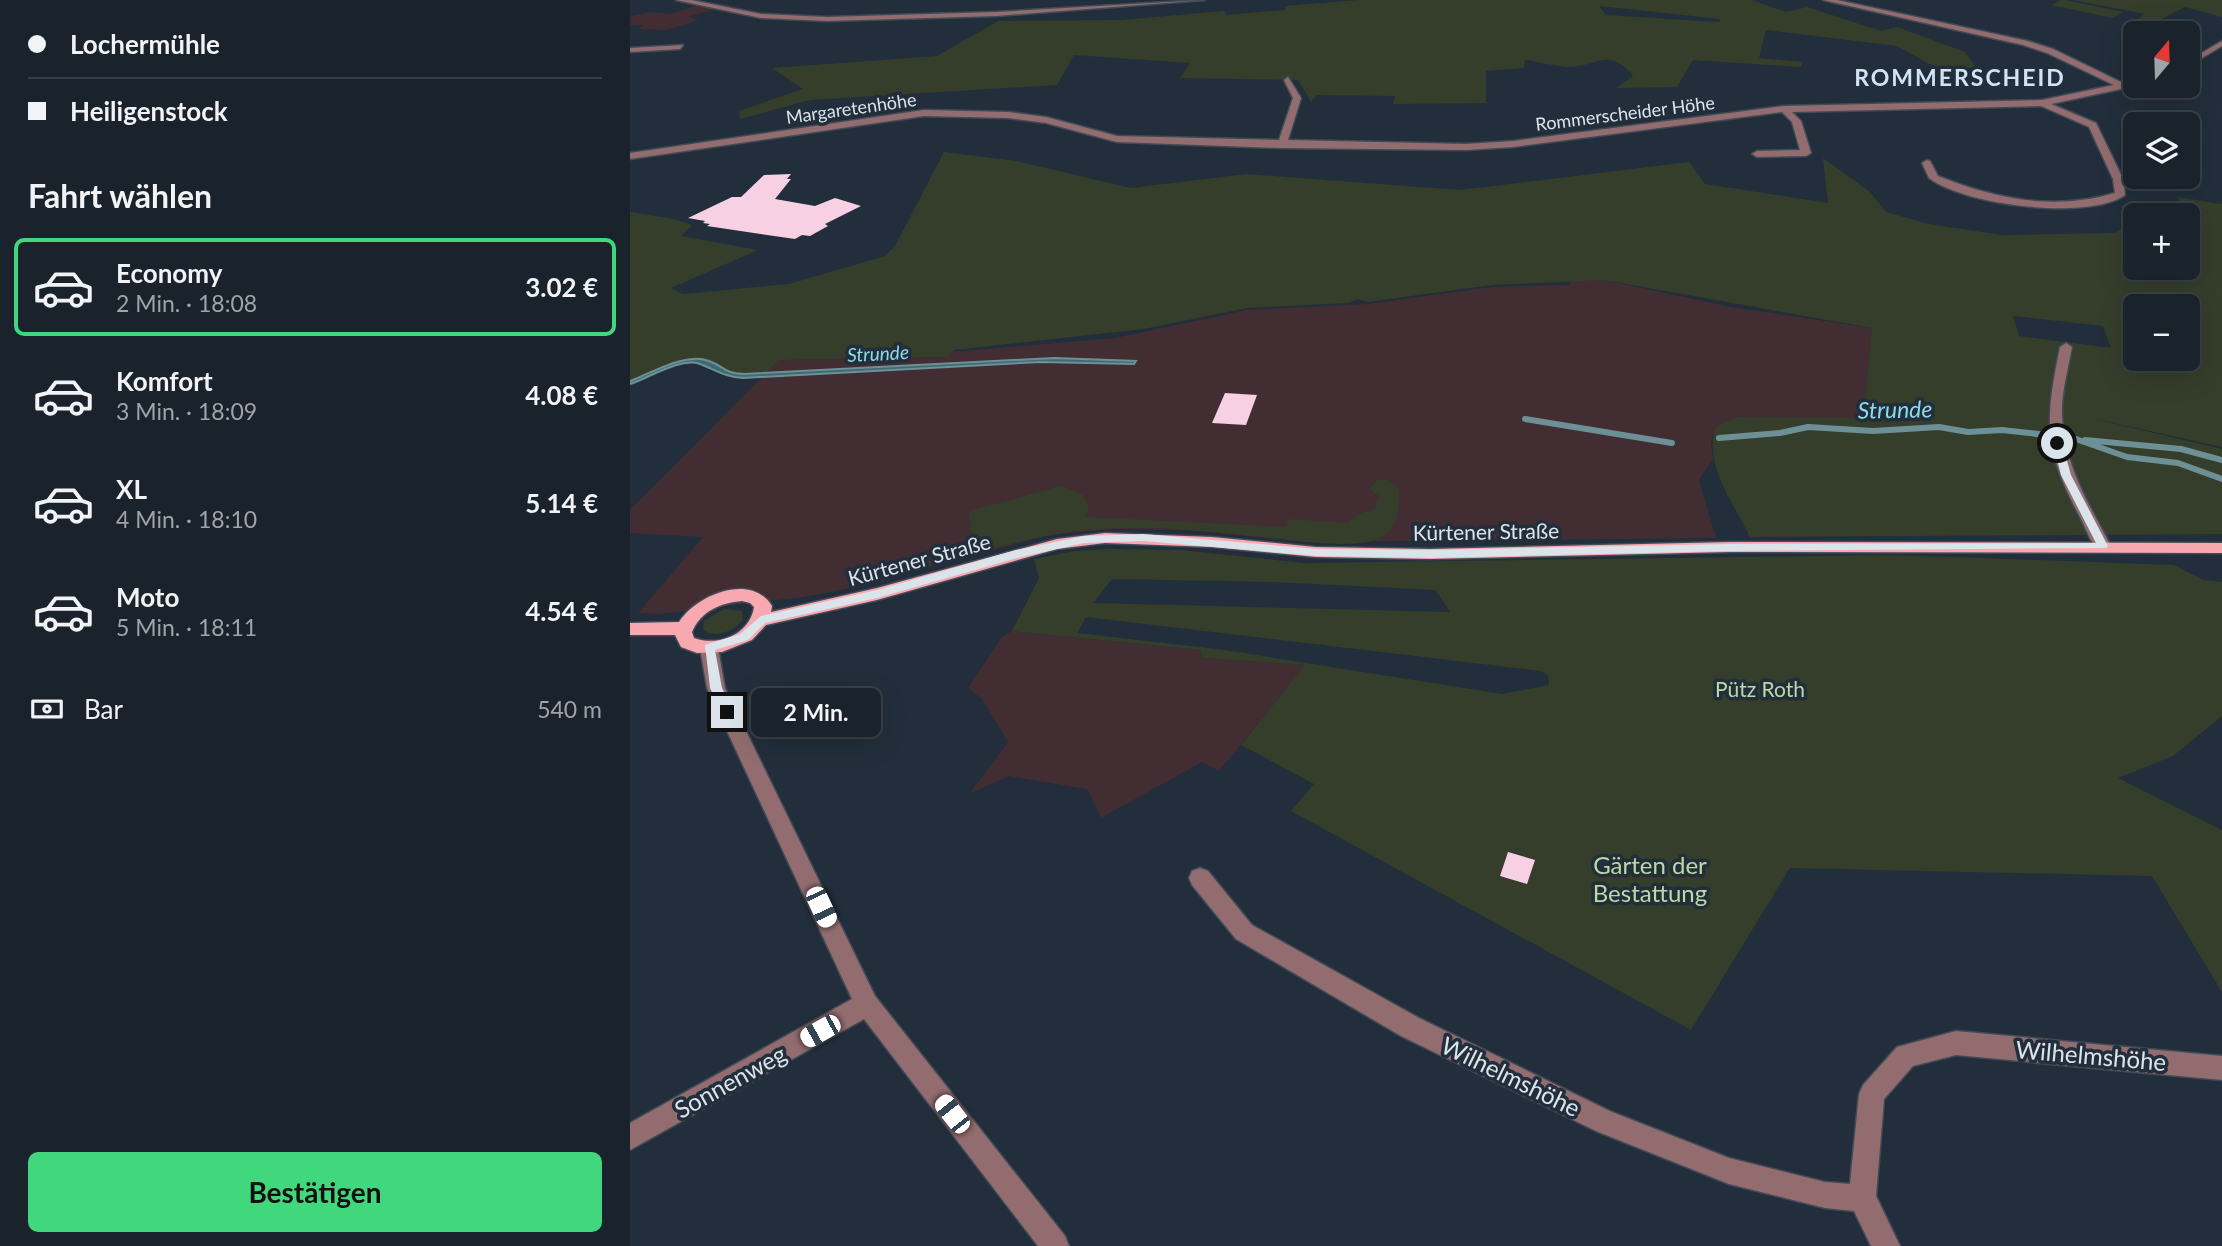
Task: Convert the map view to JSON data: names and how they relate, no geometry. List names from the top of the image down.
{
  "streets": {
    "main road": ["Kürtener Straße"],
    "street": [
      "Margaretenhöhe",
      "Rommerscheider Höhe",
      "Wilhelmshöhe",
      "Sonnenweg"
    ]
  },
  "crossings": [
    ["Margaretenhöhe", "Rommerscheider Höhe"]
  ],
  "districts": ["ROMMERSCHEID"],
  "water": ["Strunde"],
  "parks": ["Pütz Roth", "Gärten der Bestattung"],
  "north": "top",
  "page": {
    "banner": ["Lochermühle", "Heiligenstock"],
    "map_buttons": ["+", "−"],
    "heading": "Fahrt wählen",
    "list": [
      {
        "name": "Economy",
        "note": "2 Min. · 18:08",
        "value": "3.02 €"
      },
      {
        "name": "Komfort",
        "note": "3 Min. · 18:09",
        "value": "4.08 €"
      },
      {
        "name": "XL",
        "note": "4 Min. · 18:10",
        "value": "5.14 €"
      },
      {
        "name": "Moto",
        "note": "5 Min. · 18:11",
        "value": "4.54 €"
      }
    ],
    "pay": ["Bar", "540 m"],
    "bubble": "2 Min.",
    "buttons": "Bestätigen"
  }
}
